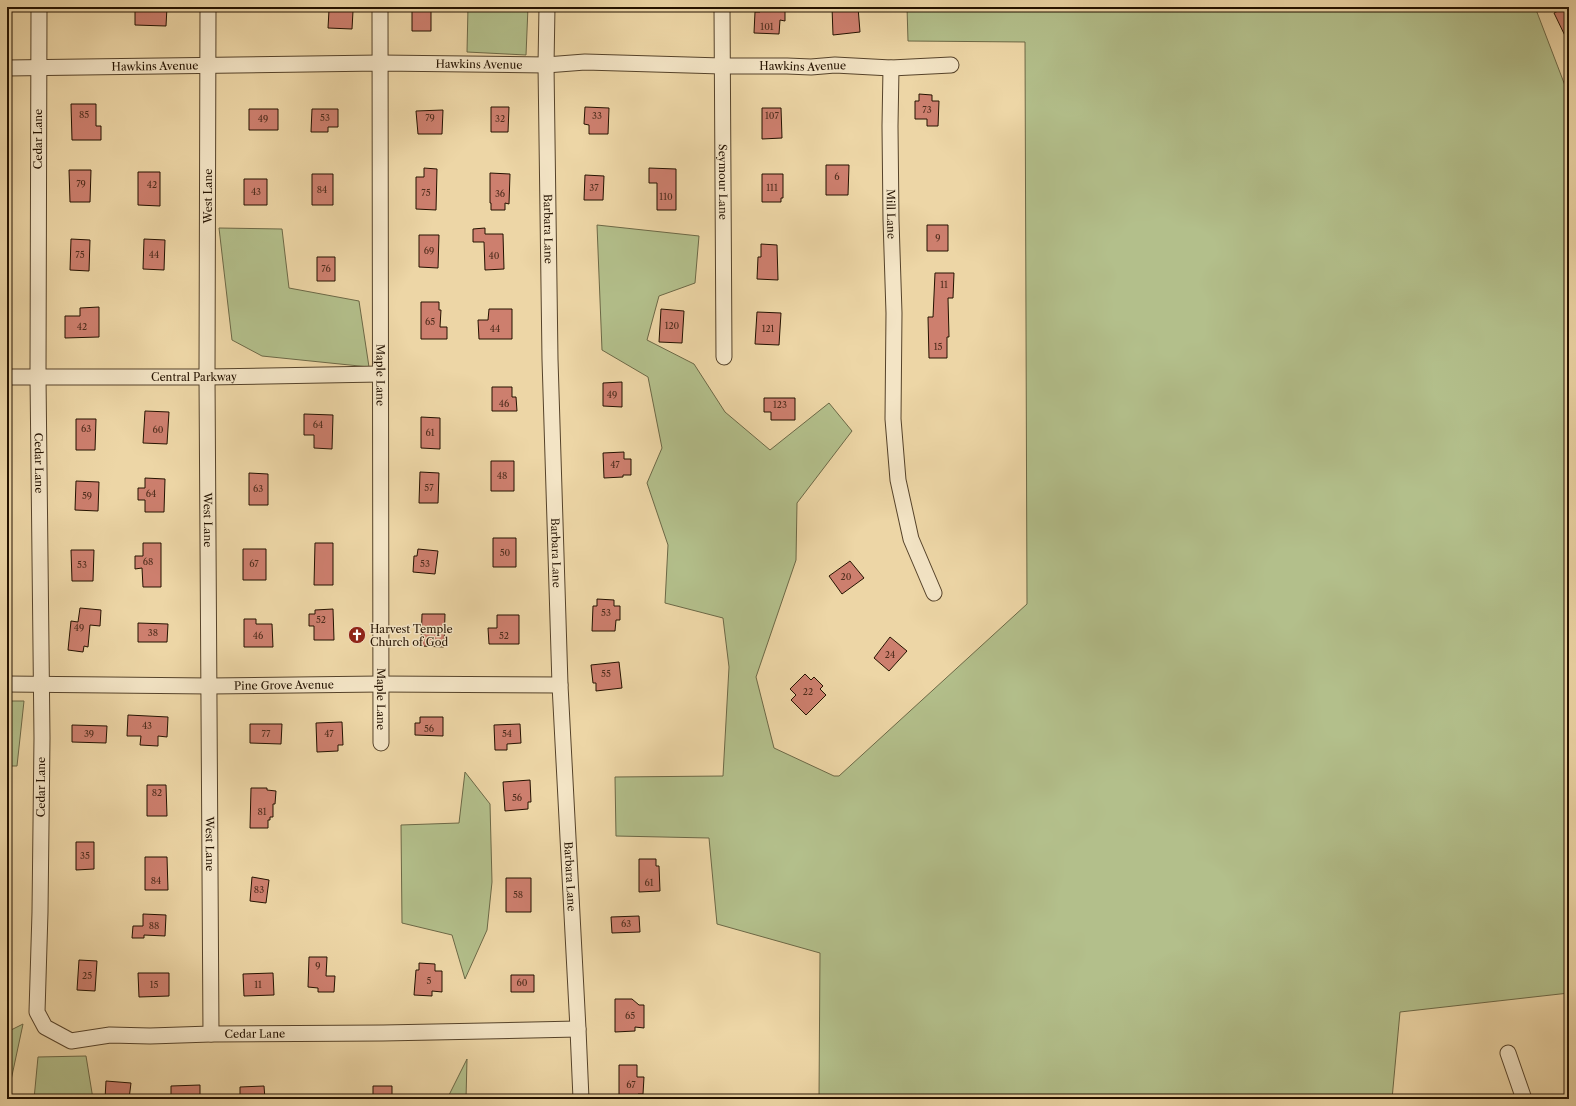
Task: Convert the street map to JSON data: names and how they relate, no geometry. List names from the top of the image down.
{
  "streets": {
    "street": [
      "Hawkins Avenue",
      "Cedar Lane",
      "Seymour Lane",
      "West Lane",
      "Mill Lane",
      "Barbara Lane",
      "Maple Lane",
      "Central Parkway",
      "Pine Grove Avenue"
    ]
  },
  "crossings": [
    ["Hawkins Avenue", "Cedar Lane"],
    ["Hawkins Avenue", "Seymour Lane"],
    ["Hawkins Avenue", "West Lane"],
    ["Hawkins Avenue", "Mill Lane"],
    ["Hawkins Avenue", "Barbara Lane"],
    ["Hawkins Avenue", "Maple Lane"],
    ["Cedar Lane", "West Lane"],
    ["Cedar Lane", "Barbara Lane"],
    ["Cedar Lane", "Central Parkway"],
    ["Cedar Lane", "Pine Grove Avenue"],
    ["West Lane", "Central Parkway"],
    ["West Lane", "Pine Grove Avenue"],
    ["Barbara Lane", "Pine Grove Avenue"],
    ["Maple Lane", "Central Parkway"],
    ["Maple Lane", "Pine Grove Avenue"]
  ],
  "places": {
    "church": ["Harvest Temple Church of God"]
  },
  "house_numbers": [
    "101",
    "73",
    "85",
    "33",
    "107",
    "53",
    "79",
    "49",
    "32",
    "6",
    "79",
    "42",
    "37",
    "111",
    "84",
    "43",
    "75",
    "36",
    "110",
    "9",
    "69",
    "75",
    "44",
    "40",
    "76",
    "11",
    "65",
    "120",
    "42",
    "44",
    "121",
    "15",
    "49",
    "46",
    "123",
    "64",
    "63",
    "60",
    "61",
    "47",
    "48",
    "57",
    "63",
    "64",
    "59",
    "50",
    "68",
    "67",
    "53",
    "53",
    "20",
    "53",
    "52",
    "49",
    "38",
    "46",
    "52",
    "24",
    "55",
    "22",
    "43",
    "56",
    "39",
    "77",
    "47",
    "54",
    "82",
    "56",
    "81",
    "35",
    "84",
    "61",
    "83",
    "58",
    "63",
    "88",
    "9",
    "25",
    "5",
    "60",
    "15",
    "11",
    "65",
    "67"
  ]
}
